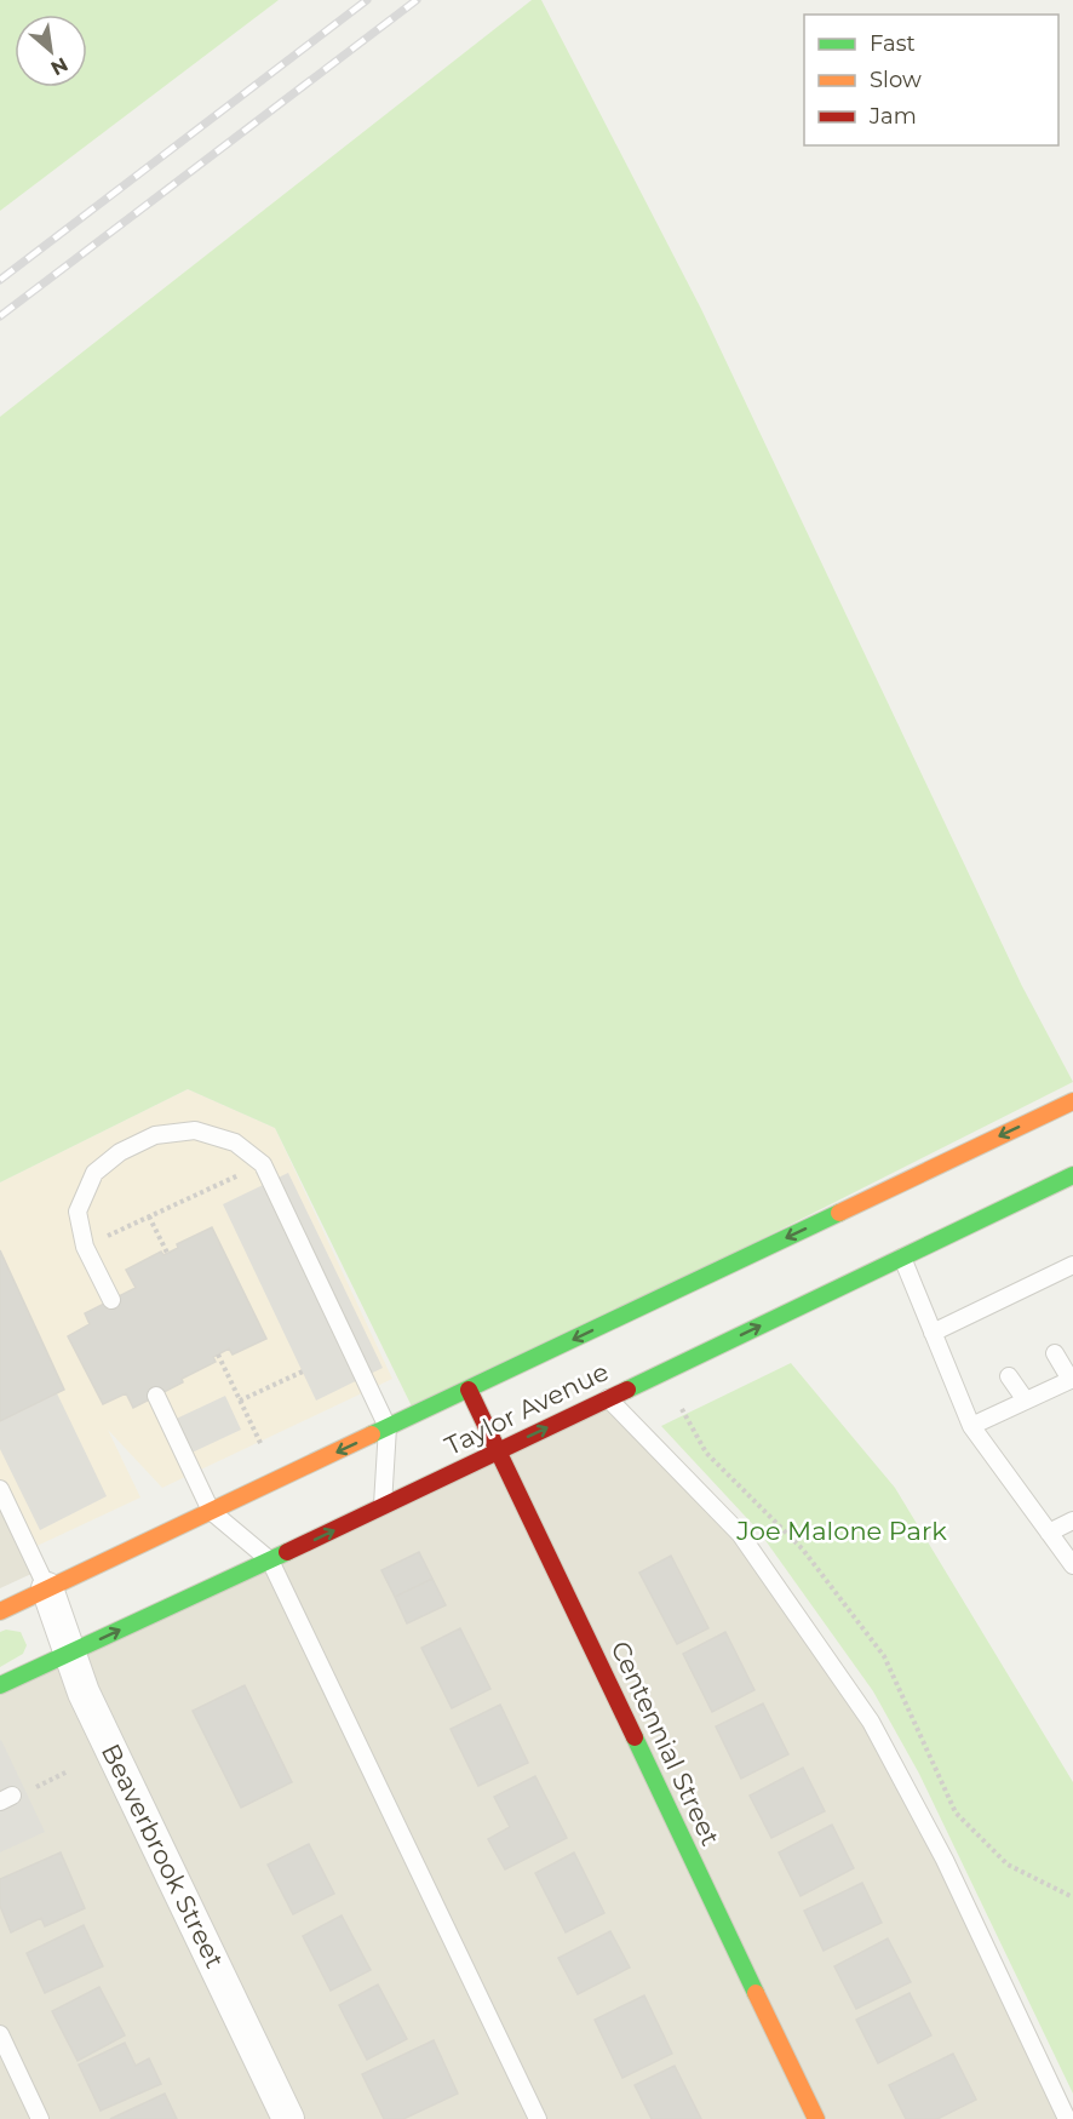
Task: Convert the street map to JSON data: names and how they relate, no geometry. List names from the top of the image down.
{
  "streets": {
    "main road": ["Taylor Avenue", "Centennial Street"],
    "street": ["Beaverbrook Street"]
  },
  "crossings": [
    ["Taylor Avenue", "Centennial Street"],
    ["Taylor Avenue", "Beaverbrook Street"]
  ],
  "parks": ["Joe Malone Park"],
  "legend": ["Fast", "Slow", "Jam"],
  "north": "bottom right"
}
